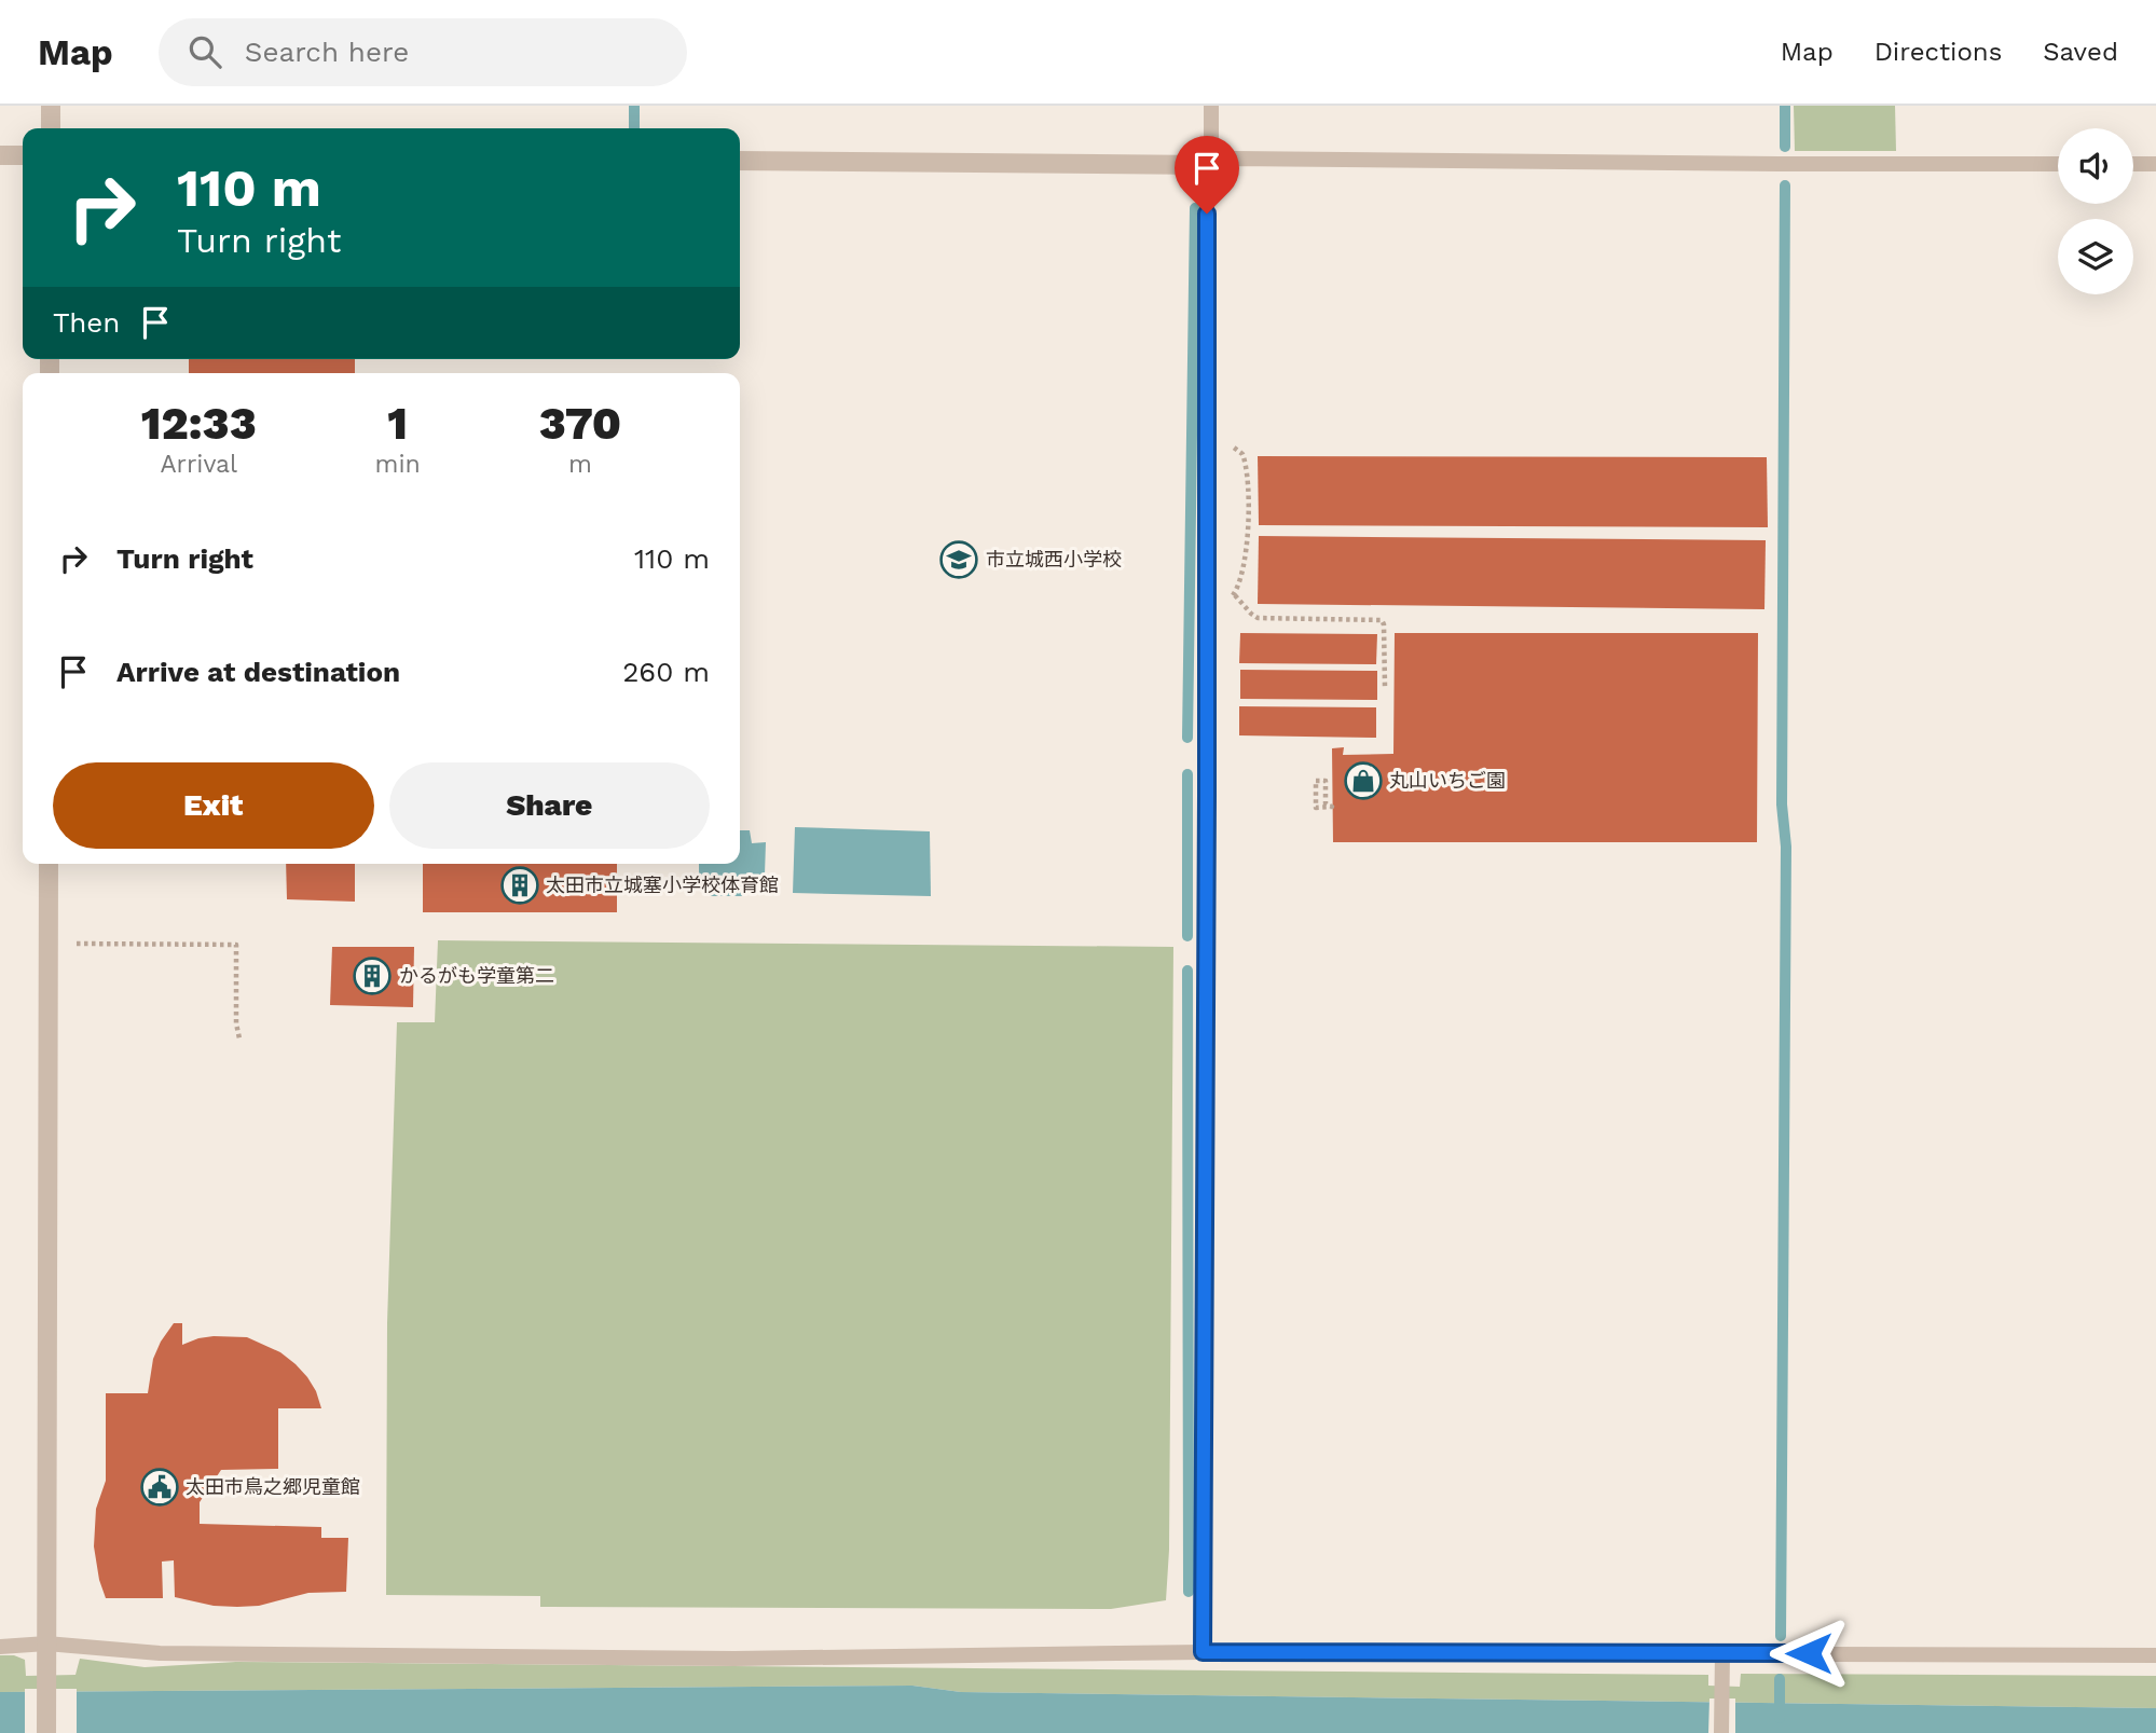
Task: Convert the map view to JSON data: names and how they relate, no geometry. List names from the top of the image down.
{
  "places": {
    "school or university": ["市立城西小学校"],
    "shop": ["丸山いちご園"],
    "building": ["太田市立城塞小学校体育館", "かるがも学童第二"],
    "public building": ["太田市鳥之郷児童館"]
  },
  "page": {
    "header": "Map",
    "search": "Search here",
    "nav": ["Map", "Directions", "Saved"],
    "turn": ["110 m", "Turn right"],
    "then": "Then",
    "eta": [
      "12:33",
      "Arrival",
      "1",
      "min",
      "370",
      "m"
    ],
    "list": [
      {
        "name": "Turn right",
        "value": "110 m"
      },
      {
        "name": "Arrive at destination",
        "value": "260 m"
      }
    ],
    "buttons": ["Exit", "Share"]
  }
}
